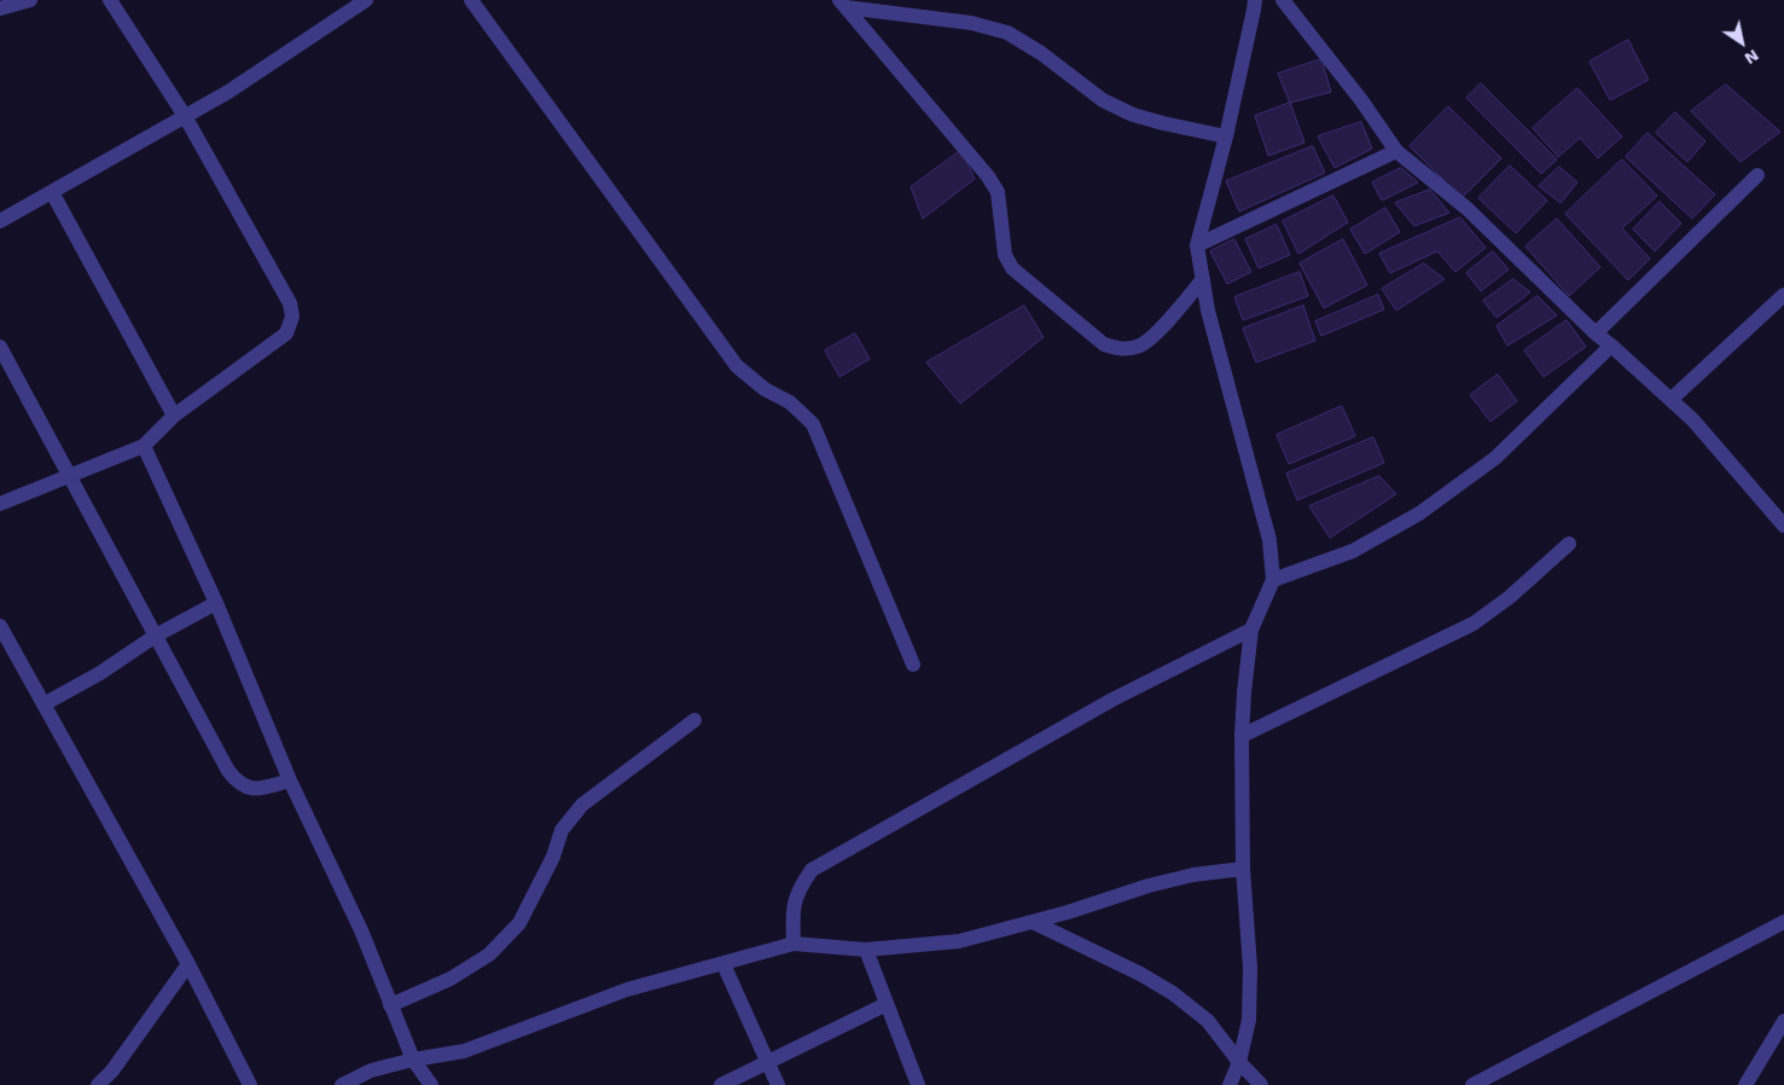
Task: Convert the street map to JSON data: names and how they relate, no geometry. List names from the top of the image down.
{
  "north": "bottom right"
}
